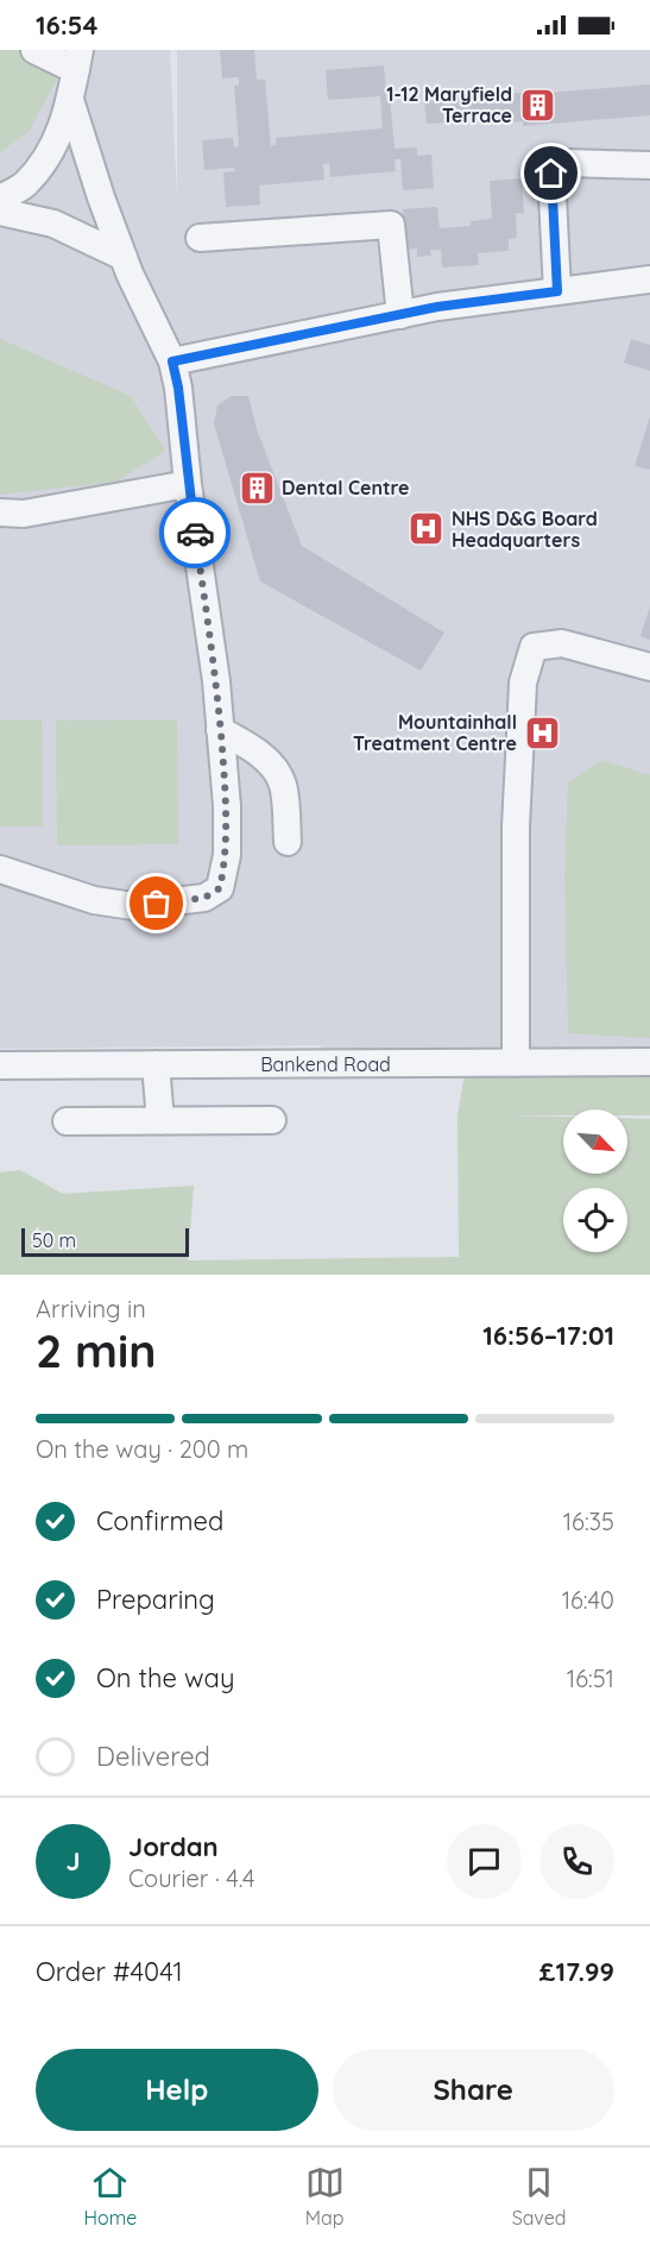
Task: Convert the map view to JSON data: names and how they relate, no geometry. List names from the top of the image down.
{
  "streets": {
    "street": ["Bankend Road"]
  },
  "places": {
    "building": ["1-12 Maryfield Terrace", "Dental Centre"],
    "hospital": ["NHS D&G Board Headquarters", "Mountainhall Treatment Centre"]
  },
  "scale_bar": "50 m",
  "north": "bottom right",
  "page": {
    "status": "16:54",
    "scale": "50 m",
    "heading": ["2 min", "Arriving in", "16:56–17:01"],
    "panel": [
      "Jordan",
      "Courier · 4.4",
      "Order #4041",
      "£17.99"
    ],
    "bar": "On the way · 200 m",
    "list": [
      ["Confirmed", "16:35"],
      ["Preparing", "16:40"],
      ["On the way", "16:51"],
      "Delivered"
    ],
    "round": "J",
    "buttons": ["Help", "Share"],
    "tabs": ["Home", "Map", "Saved"]
  }
}
